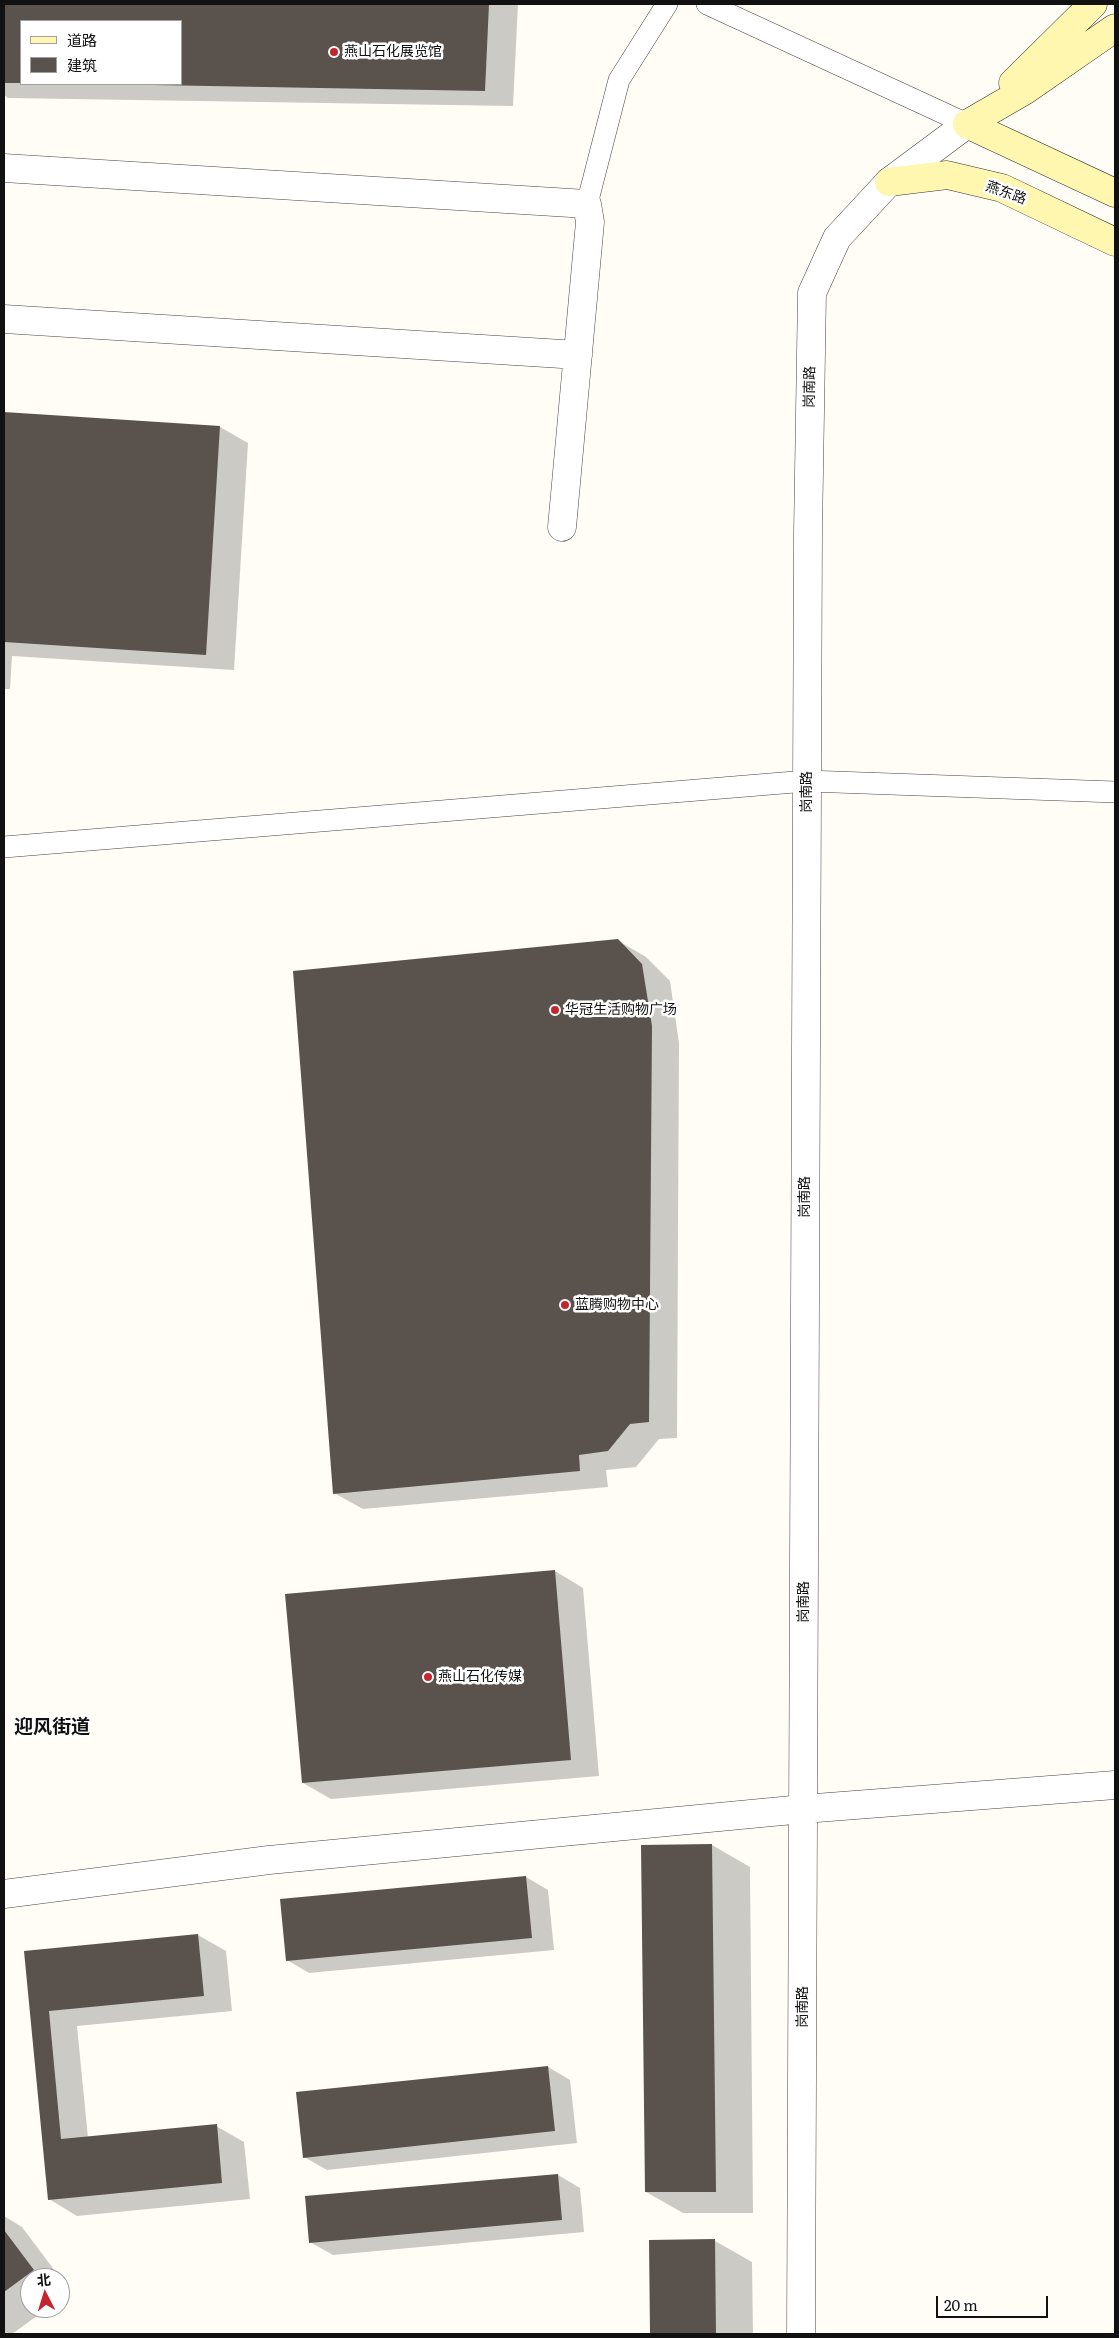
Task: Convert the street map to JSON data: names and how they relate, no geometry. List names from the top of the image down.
{
  "streets": {
    "main road": ["燕东路"],
    "street": ["岗南路"]
  },
  "crossings": [
    ["燕东路", "岗南路"]
  ],
  "districts": ["迎风街道"],
  "places": [
    "燕山石化展览馆",
    "华冠生活购物广场",
    "蓝腾购物中心",
    "燕山石化传媒"
  ],
  "legend": ["道路", "建筑"],
  "scale_bar": "20 m",
  "north": "top"
}
